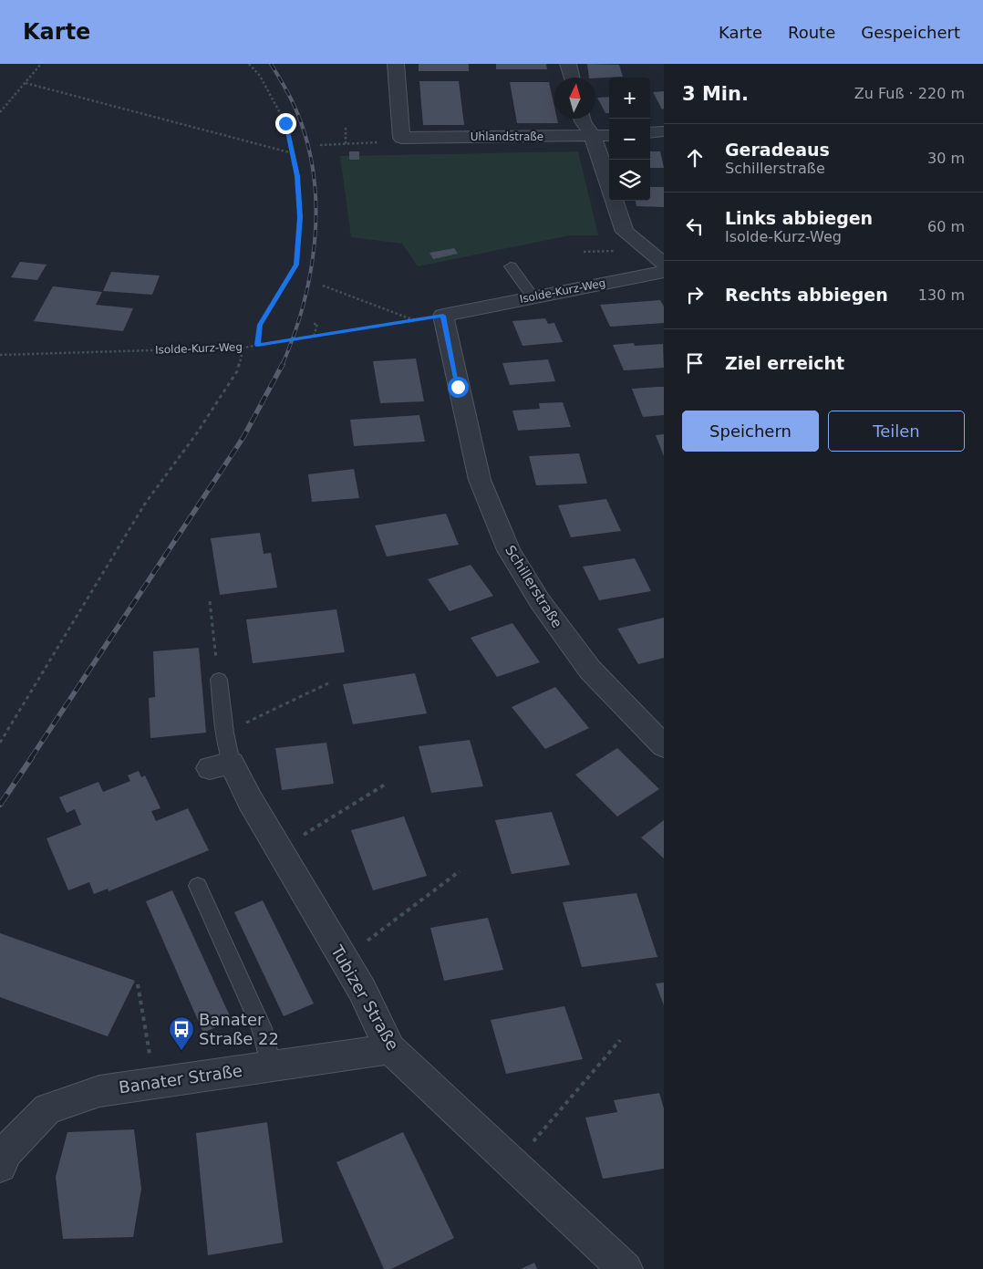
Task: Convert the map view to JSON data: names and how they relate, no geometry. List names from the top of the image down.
{
  "streets": {
    "street": [
      "Uhlandstraße",
      "Isolde-Kurz-Weg",
      "Schillerstraße",
      "Tubizer Straße",
      "Banater Straße"
    ]
  },
  "crossings": [
    ["Isolde-Kurz-Weg", "Schillerstraße"],
    ["Tubizer Straße", "Banater Straße"]
  ],
  "places": {
    "bus stop": ["Banater Straße 22"]
  },
  "north": "top",
  "page": {
    "header": "Karte",
    "nav": ["Karte", "Route", "Gespeichert"],
    "heading": ["3 Min.", "Zu Fuß · 220 m"],
    "map_buttons": ["+", "−"],
    "list": [
      ["Geradeaus", "Schillerstraße", "30 m"],
      ["Links abbiegen", "Isolde-Kurz-Weg", "60 m"],
      ["Rechts abbiegen", "130 m"],
      "Ziel erreicht"
    ],
    "buttons": ["Speichern", "Teilen"]
  }
}
